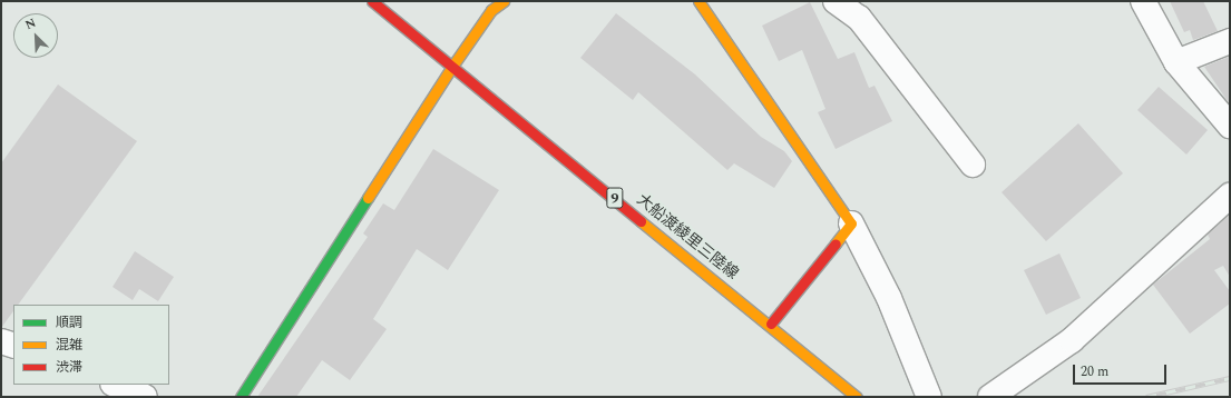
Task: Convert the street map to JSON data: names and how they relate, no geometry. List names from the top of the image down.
{
  "streets": {
    "street": ["9", "大船渡綾里三陸線"]
  },
  "legend": ["順調", "混雑", "渋滞"],
  "scale_bar": "20 m",
  "north": "top left"
}
